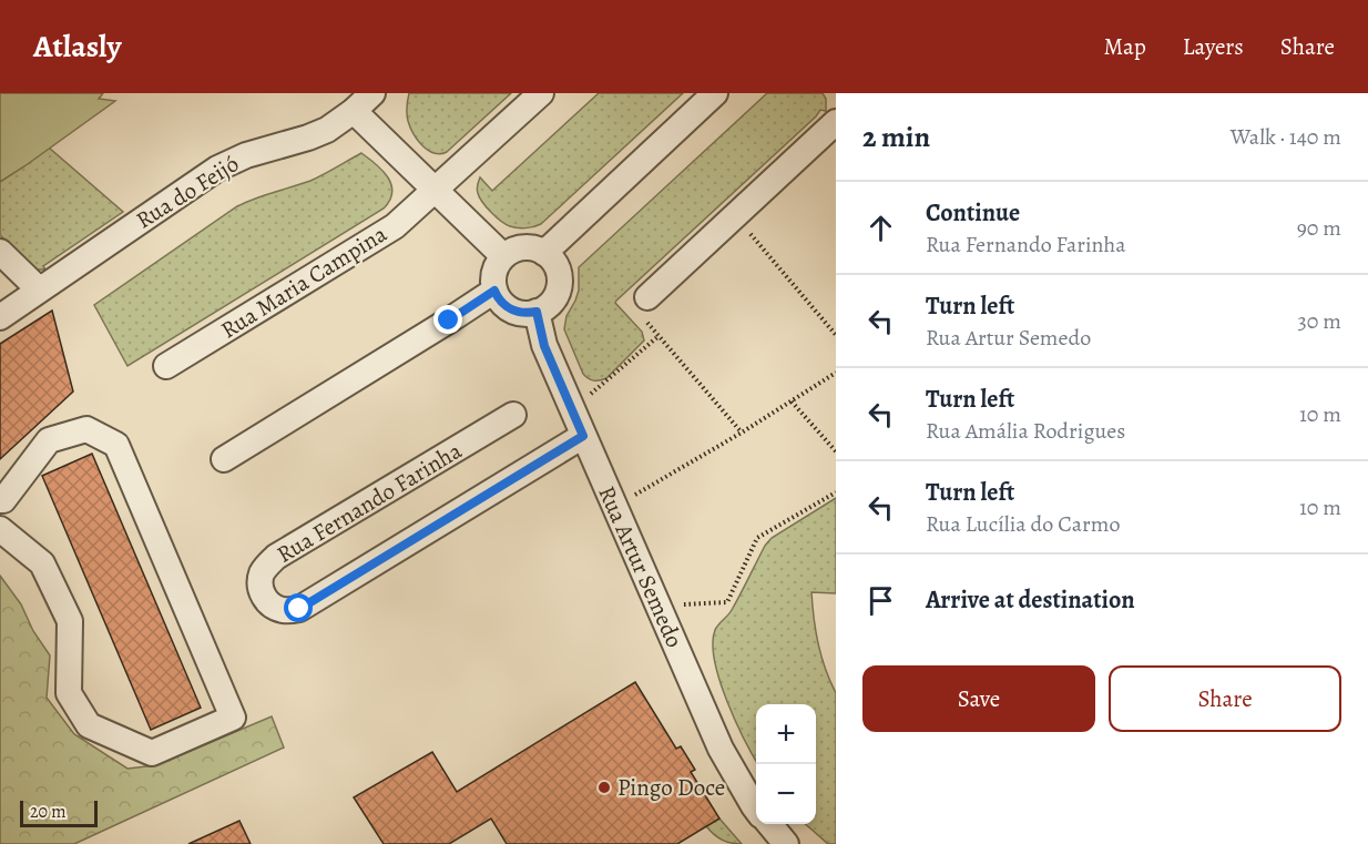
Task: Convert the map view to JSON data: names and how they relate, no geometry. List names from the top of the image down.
{
  "streets": {
    "street": [
      "Rua do Feijó",
      "Rua Maria Campina",
      "Rua Fernando Farinha",
      "Rua Artur Semedo"
    ]
  },
  "crossings": [
    ["Rua Fernando Farinha", "Rua Artur Semedo"]
  ],
  "places": ["Pingo Doce"],
  "scale_bar": "20 m",
  "page": {
    "header": "Atlasly",
    "nav": ["Map", "Layers", "Share"],
    "heading": ["2 min", "Walk · 140 m"],
    "list": [
      ["Continue", "Rua Fernando Farinha", "90 m"],
      ["Turn left", "Rua Artur Semedo", "30 m"],
      ["Turn left", "Rua Amália Rodrigues", "10 m"],
      ["Turn left", "Rua Lucília do Carmo", "10 m"],
      "Arrive at destination"
    ],
    "buttons": ["Save", "Share"],
    "map_buttons": ["+", "−"],
    "scale": "20 m"
  }
}
